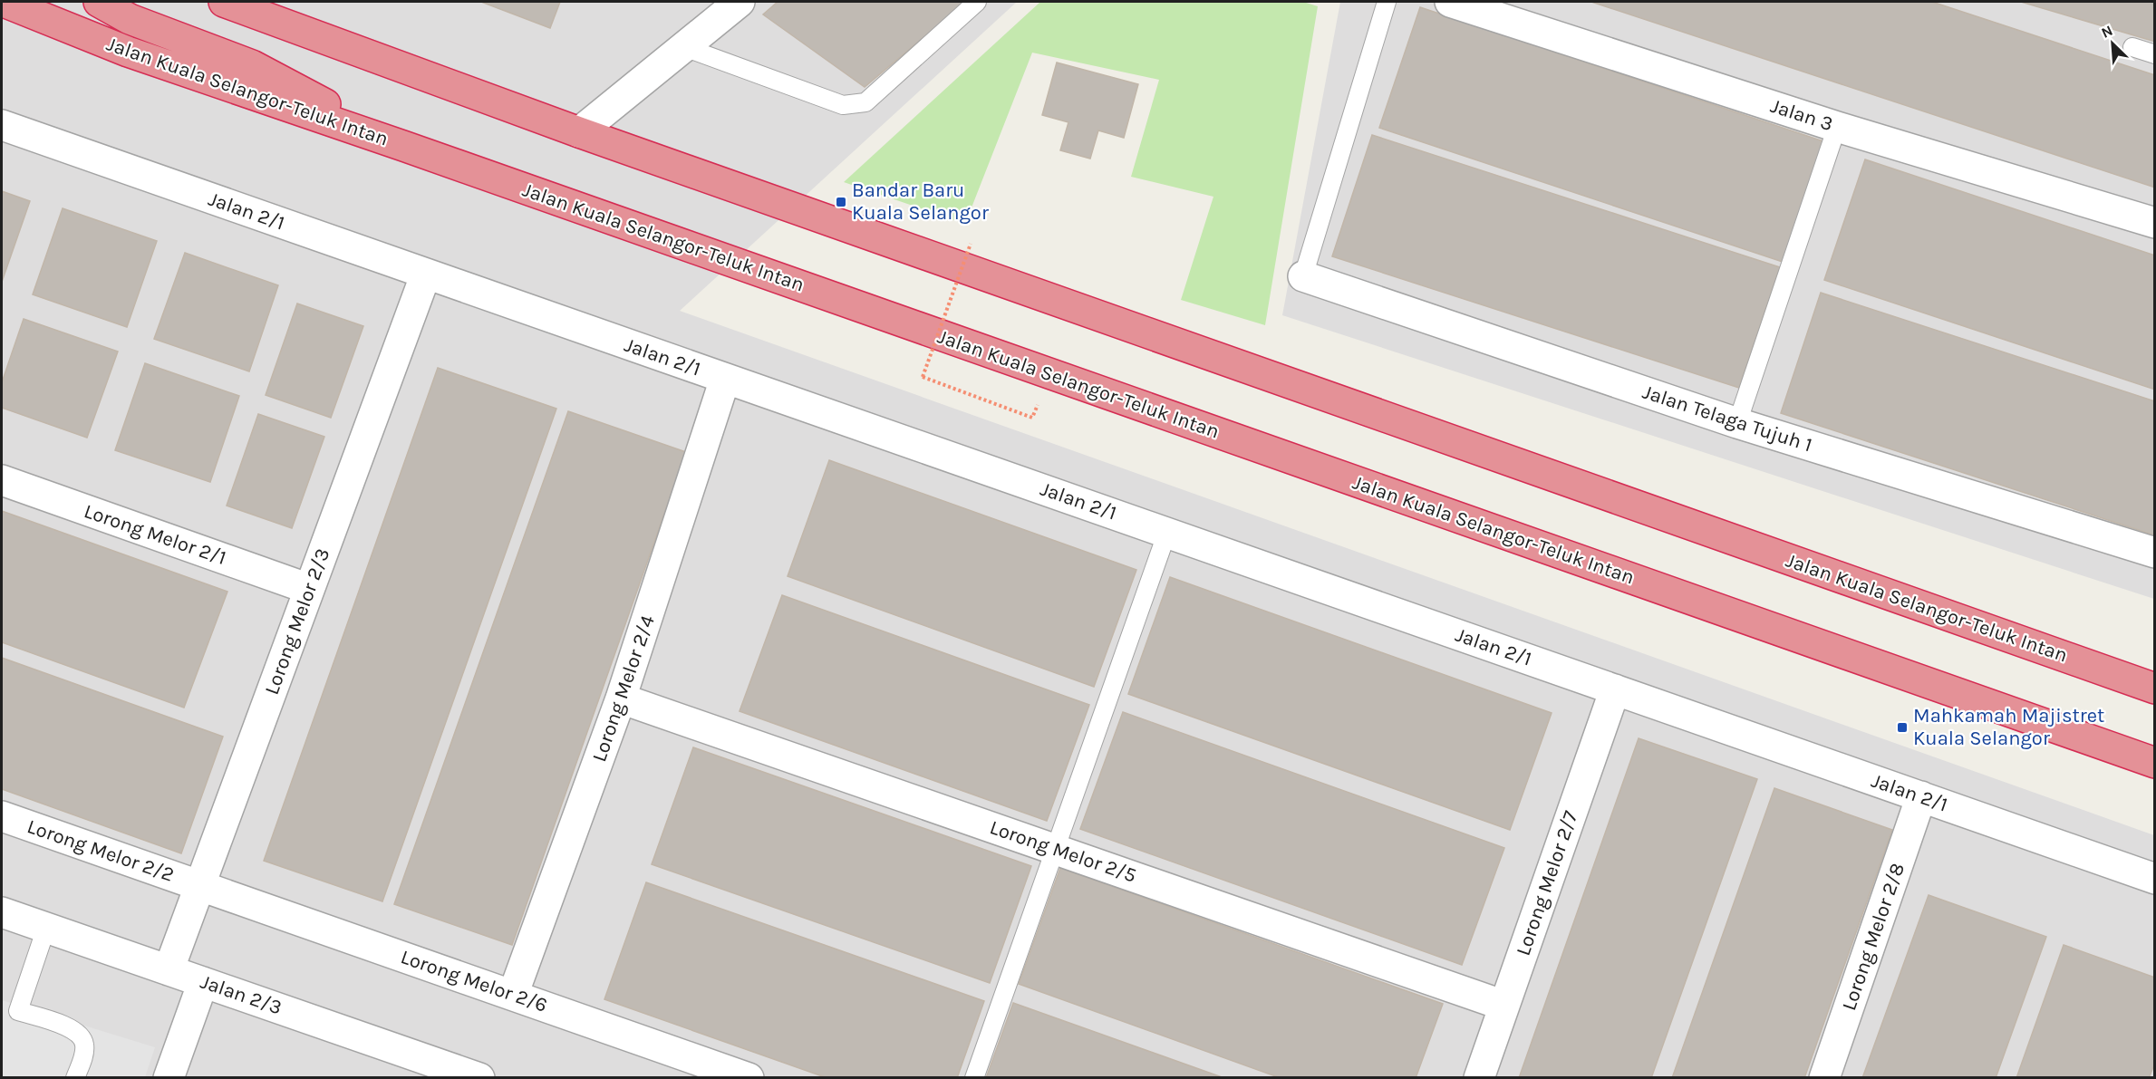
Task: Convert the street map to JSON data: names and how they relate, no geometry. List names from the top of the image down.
{
  "streets": {
    "highway": ["Jalan Kuala Selangor-Teluk Intan"],
    "street": [
      "Jalan 3",
      "Jalan 2/1",
      "Jalan Telaga Tujuh 1",
      "Lorong Melor 2/1",
      "Lorong Melor 2/3",
      "Lorong Melor 2/4",
      "Lorong Melor 2/2",
      "Lorong Melor 2/5",
      "Lorong Melor 2/7",
      "Lorong Melor 2/8",
      "Lorong Melor 2/6",
      "Jalan 2/3"
    ]
  },
  "crossings": [
    ["Jalan 2/1", "Lorong Melor 2/3"],
    ["Jalan 2/1", "Lorong Melor 2/4"],
    ["Jalan 2/1", "Lorong Melor 2/7"],
    ["Jalan 2/1", "Lorong Melor 2/8"],
    ["Lorong Melor 2/1", "Lorong Melor 2/3"],
    ["Lorong Melor 2/3", "Lorong Melor 2/2"],
    ["Lorong Melor 2/3", "Lorong Melor 2/6"],
    ["Lorong Melor 2/3", "Jalan 2/3"],
    ["Lorong Melor 2/4", "Lorong Melor 2/5"],
    ["Lorong Melor 2/4", "Lorong Melor 2/6"],
    ["Lorong Melor 2/2", "Lorong Melor 2/6"],
    ["Lorong Melor 2/5", "Lorong Melor 2/7"]
  ],
  "places": {
    "transit": ["Bandar Baru Kuala Selangor", "Mahkamah Majistret Kuala Selangor"]
  },
  "north": "top left"
}
